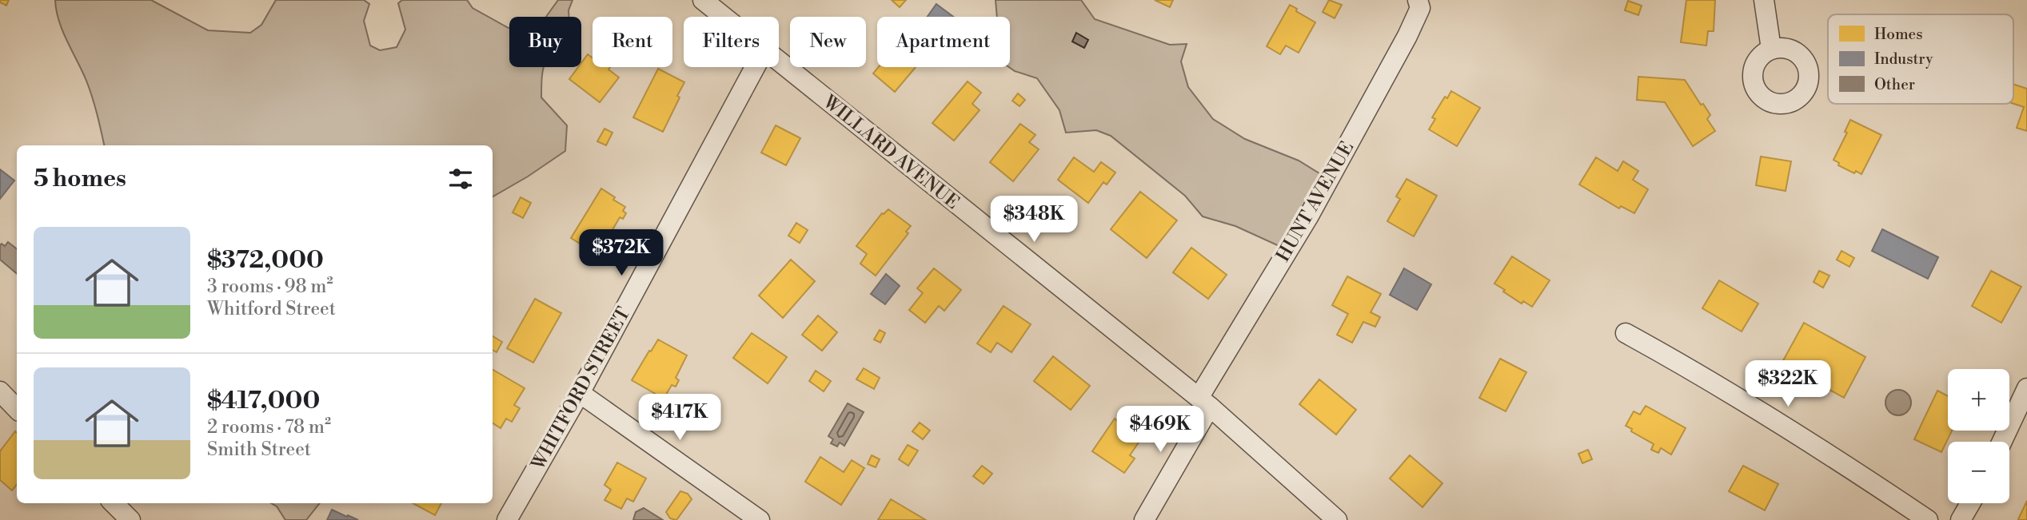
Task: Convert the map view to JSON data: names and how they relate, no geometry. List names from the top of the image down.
{
  "streets": {
    "street": ["WILLARD AVENUE", "HUNT AVENUE", "WHITFORD STREET"]
  },
  "crossings": [
    ["WILLARD AVENUE", "HUNT AVENUE"]
  ],
  "legend": ["Homes", "Industry", "Other"],
  "page": {
    "chip": [
      "Buy",
      "Rent",
      "Filters",
      "New",
      "Apartment"
    ],
    "heading": "5 homes",
    "price": [
      "$348K",
      "$372K",
      "$322K",
      "$417K",
      "$469K"
    ],
    "list": [
      {
        "name": "$372,000",
        "note": "3 rooms · 98 m² · Whitford Street"
      },
      {
        "name": "$417,000",
        "note": "2 rooms · 78 m² · Smith Street"
      }
    ],
    "map_buttons": ["+", "−"]
  }
}
